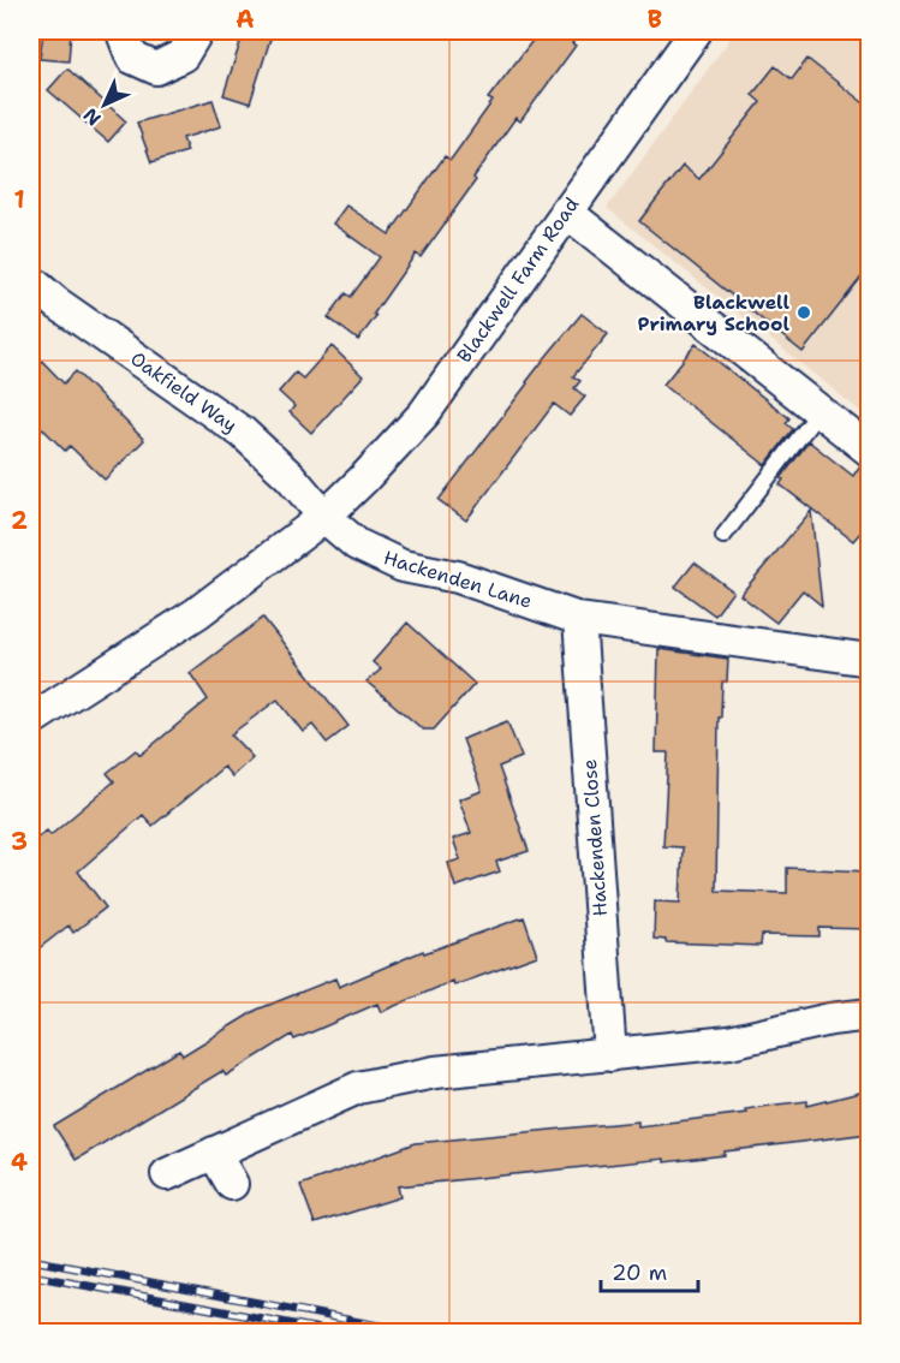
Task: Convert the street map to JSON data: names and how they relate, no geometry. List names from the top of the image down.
{
  "streets": {
    "street": [
      "Blackwell Farm Road",
      "Oakfield Way",
      "Hackenden Lane",
      "Hackenden Close"
    ]
  },
  "crossings": [
    ["Blackwell Farm Road", "Oakfield Way"],
    ["Blackwell Farm Road", "Hackenden Lane"],
    ["Oakfield Way", "Hackenden Lane"],
    ["Hackenden Lane", "Hackenden Close"]
  ],
  "places": ["Blackwell Primary School"],
  "scale_bar": "20 m",
  "north": "bottom left",
  "grid": {
    "columns": ["A", "B"],
    "rows": [
      "1",
      "2",
      "3",
      "4"
    ]
  }
}
